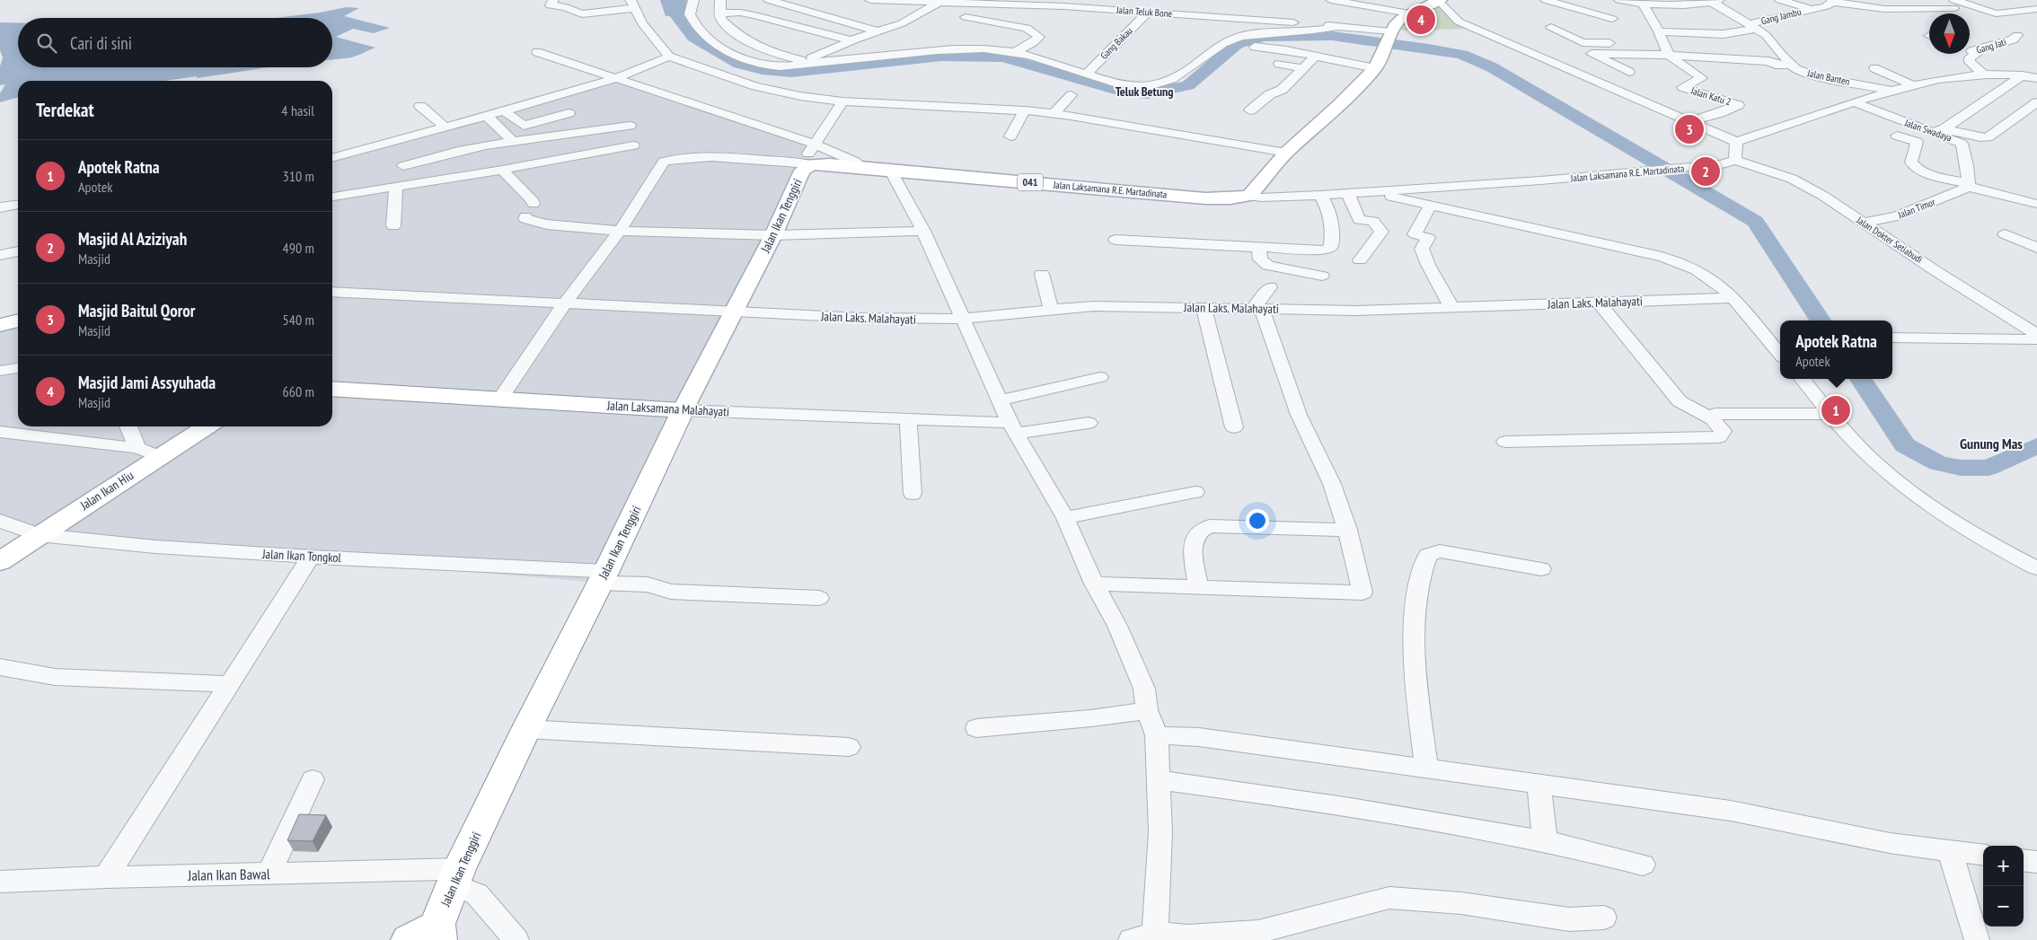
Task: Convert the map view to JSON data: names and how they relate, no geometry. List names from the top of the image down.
{
  "streets": {
    "highway": ["Jalan Ikan Tenggiri", "Jalan Laksamana Malahayati"],
    "main road": ["Jalan Laksamana R.E. Martadinata", "041", "Jalan Ikan Hiu"],
    "street": [
      "Jalan Teluk Bone",
      "Gang Jambu",
      "Gang Bakau",
      "Gang Jati",
      "Jalan Banten",
      "Jalan Katu 2",
      "Jalan Swadaya",
      "Jalan Timor",
      "Jalan Dokter Setiabudi",
      "Jalan Laks. Malahayati",
      "Jalan Ikan Tongkol",
      "Jalan Ikan Bawal"
    ]
  },
  "crossings": [
    ["Jalan Teluk Bone", "Gang Bakau"],
    ["Gang Jambu", "Jalan Banten"],
    ["Gang Jati", "Jalan Banten"],
    ["Jalan Banten", "Jalan Swadaya"],
    ["Jalan Swadaya", "Jalan Timor"],
    ["Jalan Laksamana R.E. Martadinata", "Jalan Ikan Tenggiri"],
    ["Jalan Laksamana R.E. Martadinata", "Jalan Dokter Setiabudi"],
    ["Jalan Timor", "Jalan Dokter Setiabudi"],
    ["Jalan Ikan Tenggiri", "Jalan Laks. Malahayati"],
    ["Jalan Ikan Tenggiri", "Jalan Laksamana Malahayati"],
    ["Jalan Ikan Tenggiri", "Jalan Ikan Tongkol"],
    ["Jalan Ikan Tenggiri", "Jalan Ikan Bawal"],
    ["Jalan Ikan Hiu", "Jalan Ikan Tongkol"]
  ],
  "districts": ["Teluk Betung", "Gunung Mas"],
  "north": "bottom",
  "page": {
    "pins": [
      "4",
      "3",
      "2",
      "1"
    ],
    "search": "Cari di sini",
    "heading": ["Terdekat", "4 hasil"],
    "list": [
      {
        "mark": "1",
        "name": "Apotek Ratna",
        "note": "Apotek",
        "value": "310 m"
      },
      {
        "mark": "2",
        "name": "Masjid Al Aziziyah",
        "note": "Masjid",
        "value": "490 m"
      },
      {
        "mark": "3",
        "name": "Masjid Baitul Qoror",
        "note": "Masjid",
        "value": "540 m"
      },
      {
        "mark": "4",
        "name": "Masjid Jami Assyuhada",
        "note": "Masjid",
        "value": "660 m"
      }
    ],
    "popup": ["Apotek Ratna", "Apotek"],
    "map_buttons": ["+", "−"]
  }
}
